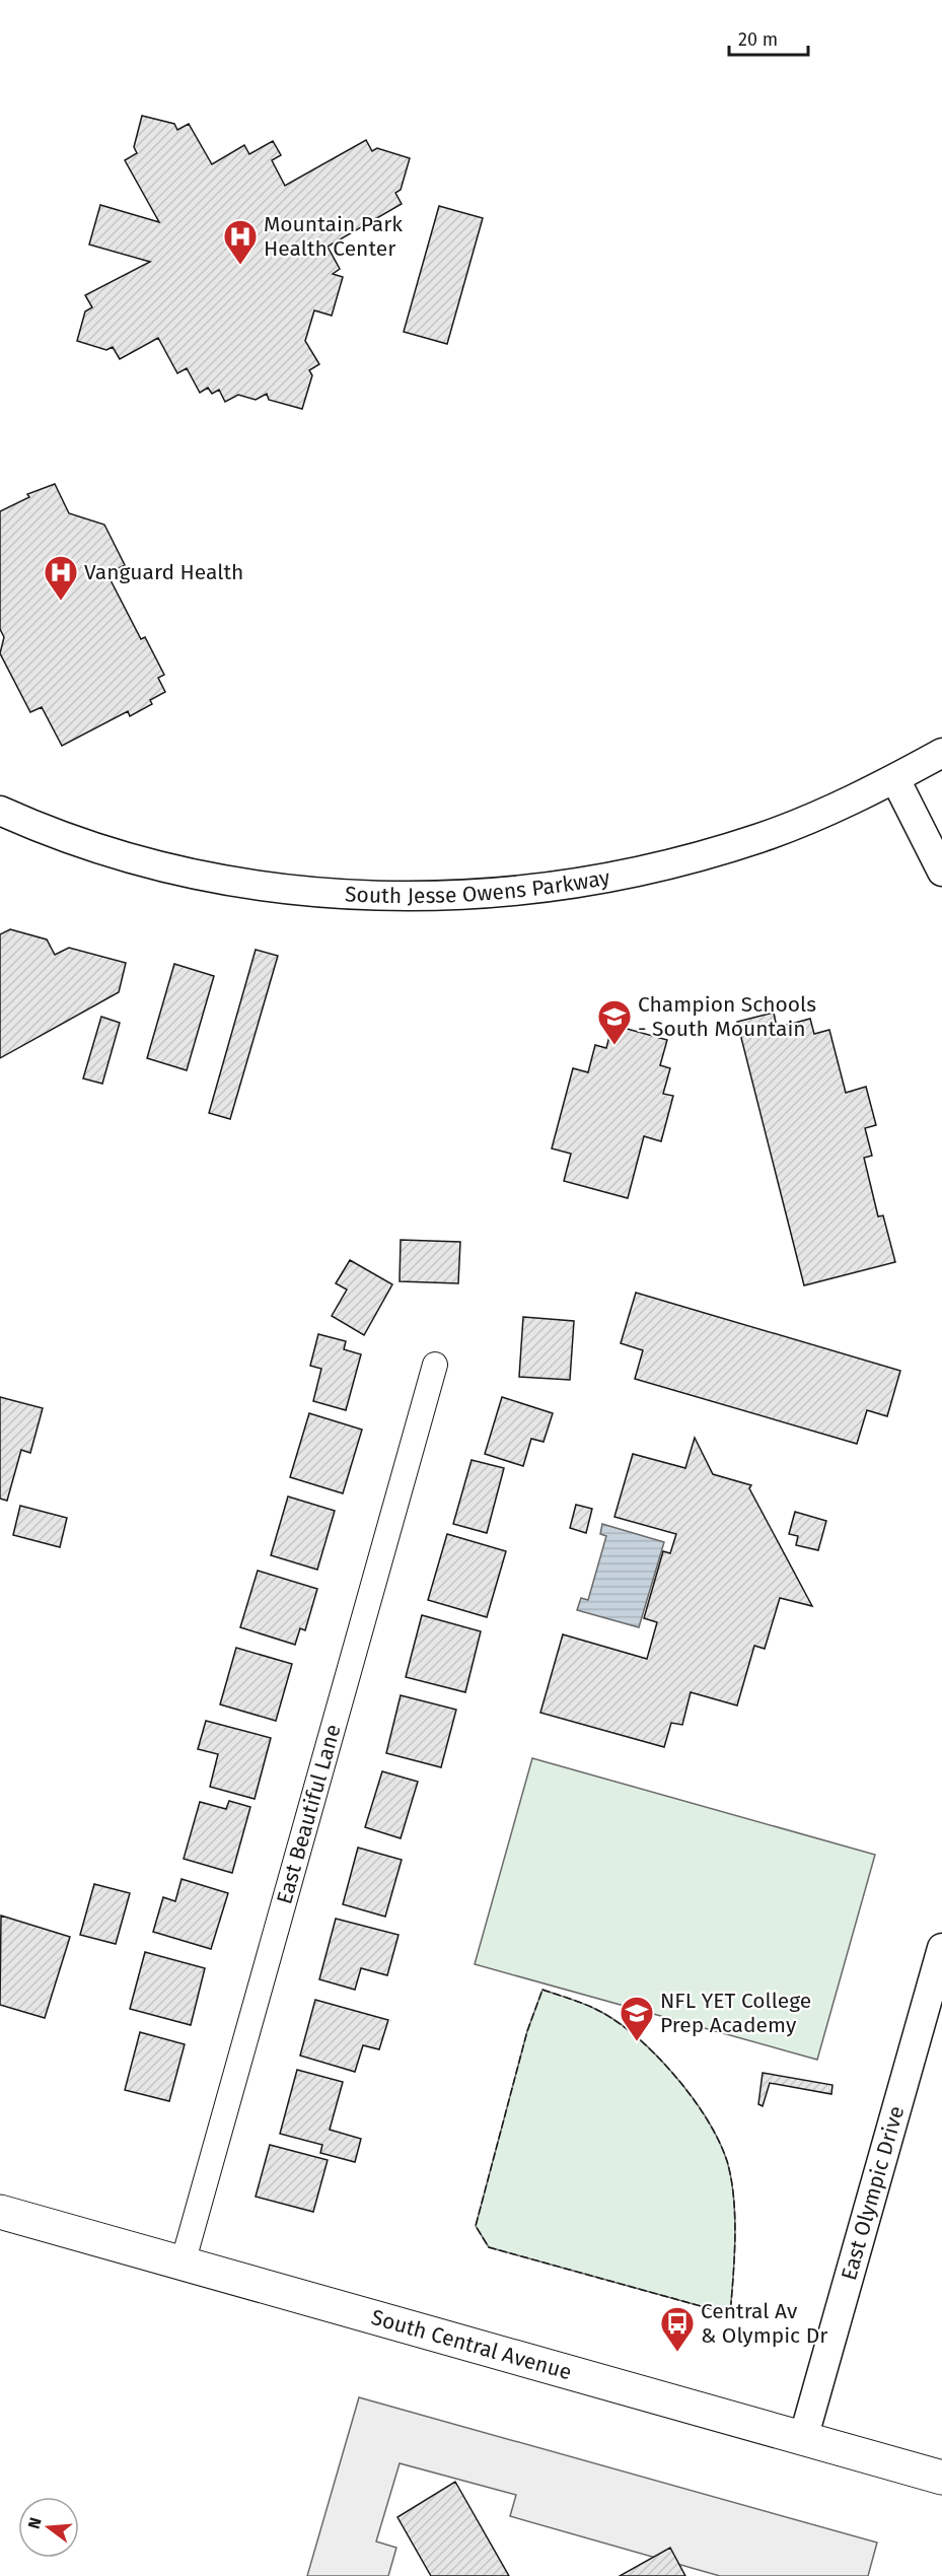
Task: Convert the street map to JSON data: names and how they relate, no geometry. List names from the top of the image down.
{
  "streets": {
    "main road": ["South Central Avenue"],
    "street": ["South Jesse Owens Parkway", "East Beautiful Lane", "East Olympic Drive"]
  },
  "crossings": [
    ["East Beautiful Lane", "South Central Avenue"],
    ["East Olympic Drive", "South Central Avenue"]
  ],
  "places": {
    "hospital": ["Mountain Park Health Center", "Vanguard Health"],
    "school or university": ["Champion Schools - South Mountain", "NFL YET College Prep Academy"],
    "bus stop": ["Central Av & Olympic Dr"]
  },
  "scale_bar": "20 m",
  "north": "left"
}
